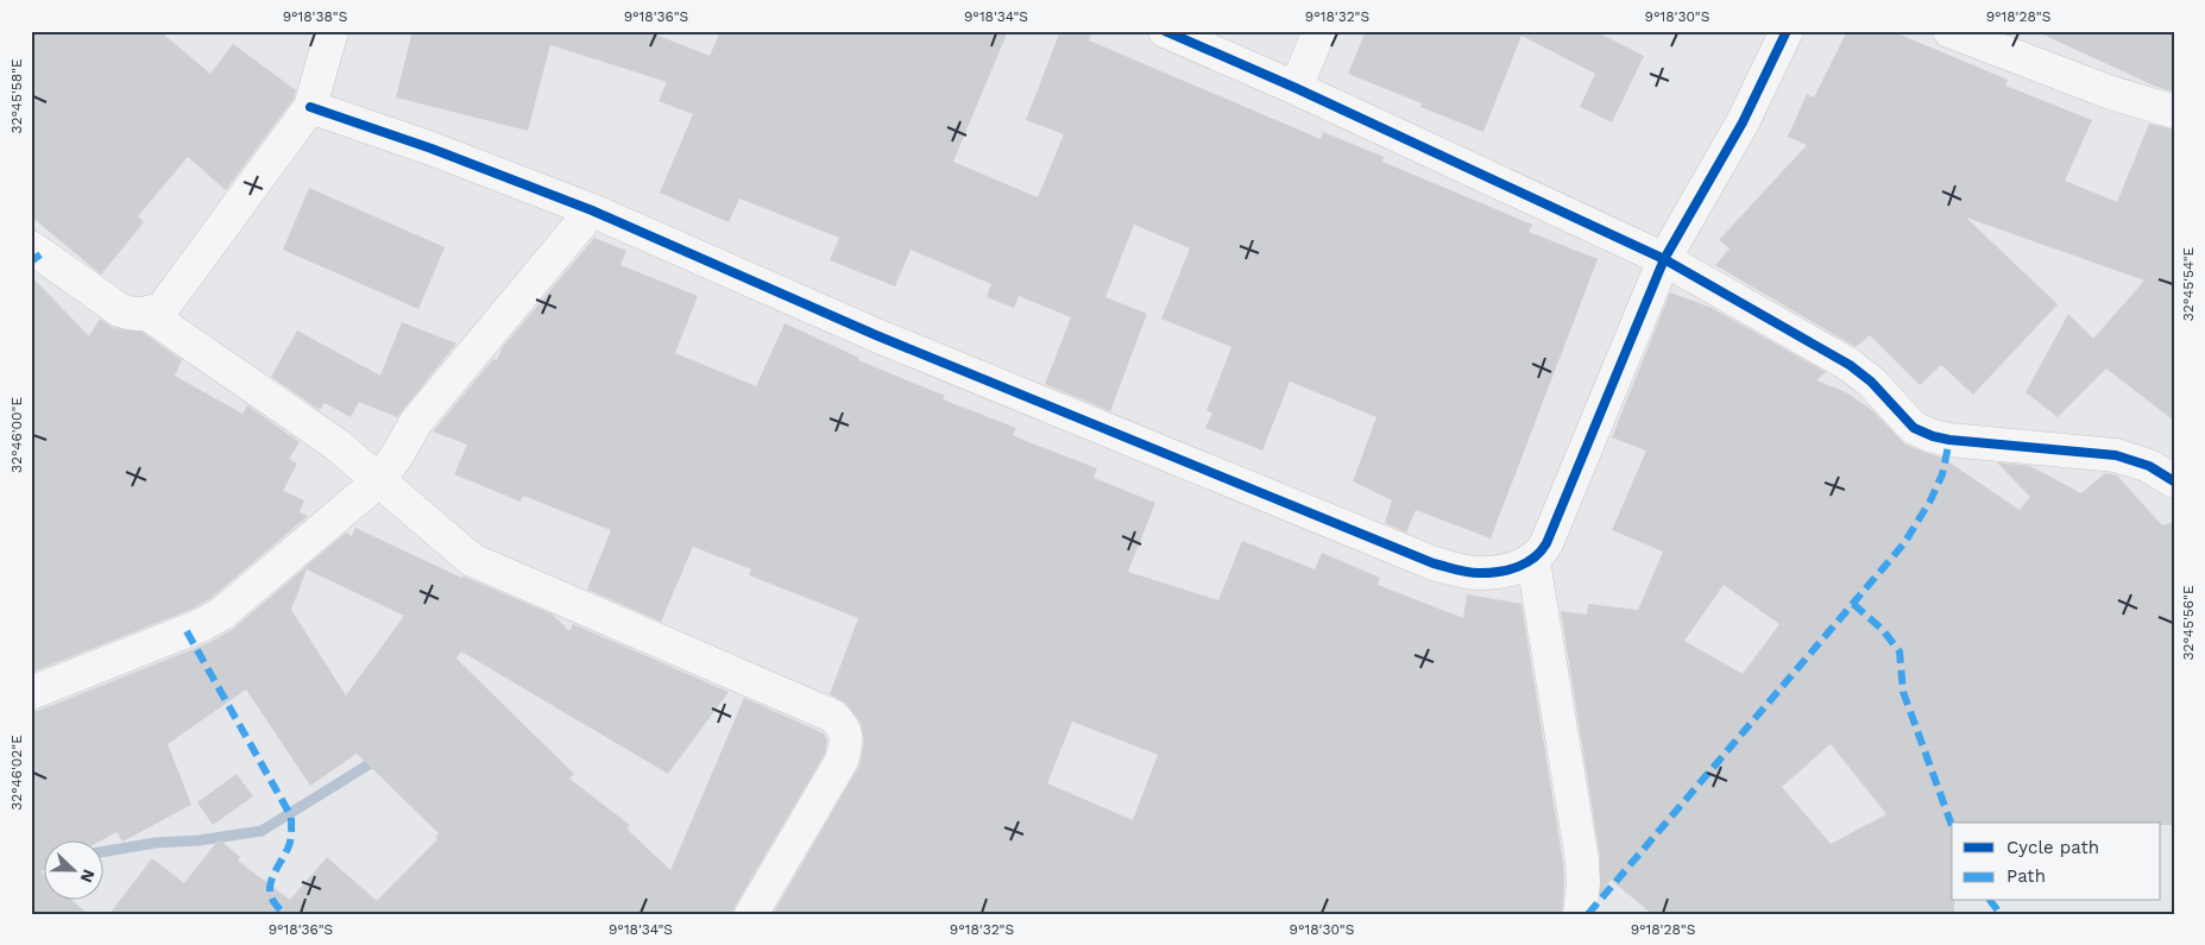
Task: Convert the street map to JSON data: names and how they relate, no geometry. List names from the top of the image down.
{
  "legend": ["Cycle path", "Path"],
  "north": "right",
  "coordinates": [
    "9°18'38\"S",
    "9°18'36\"S",
    "9°18'34\"S",
    "9°18'32\"S",
    "9°18'30\"S",
    "9°18'28\"S",
    "32°45'58\"E",
    "32°45'54\"E",
    "32°46'00\"E",
    "32°45'56\"E",
    "32°46'02\"E"
  ]
}
